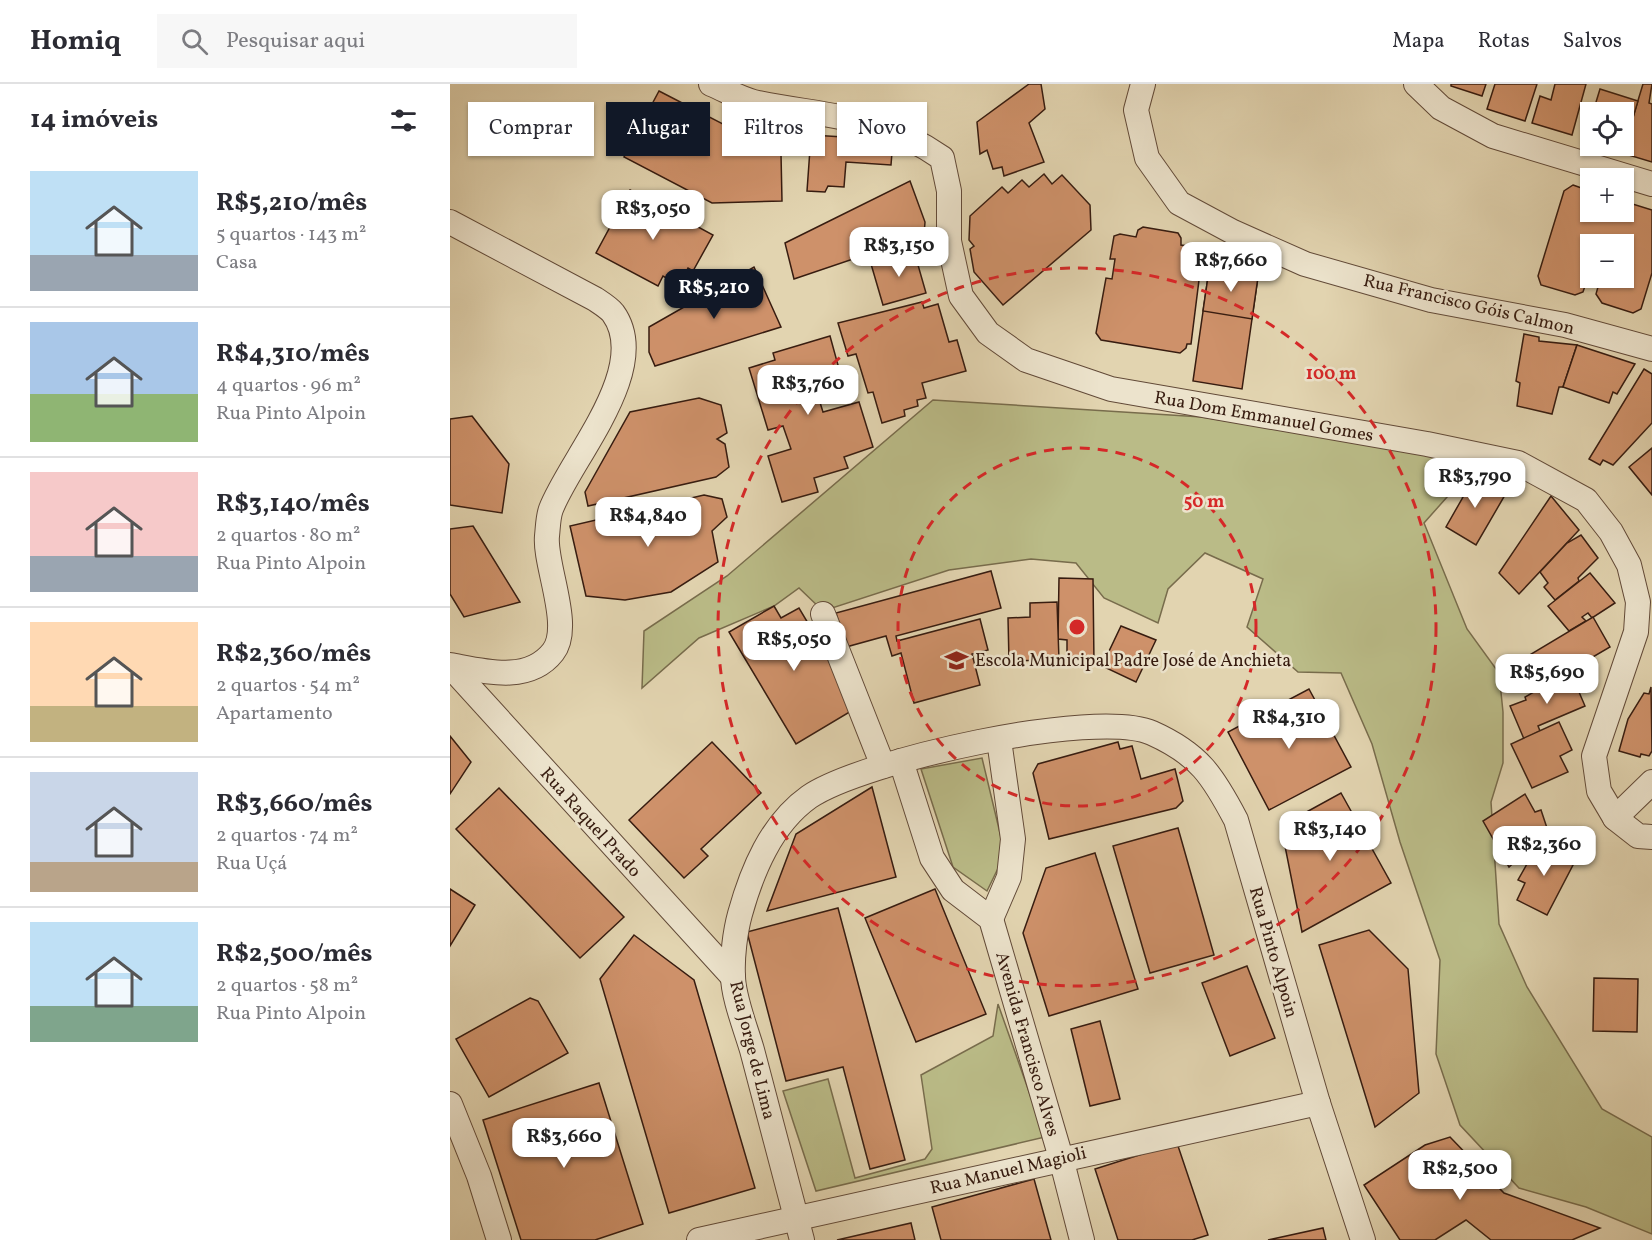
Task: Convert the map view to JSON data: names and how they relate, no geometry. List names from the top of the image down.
{
  "streets": {
    "street": [
      "Rua Francisco Góis Calmon",
      "Rua Dom Emmanuel Gomes",
      "Rua Raquel Prado",
      "Rua Pinto Alpoin",
      "Avenida Francisco Alves",
      "Rua Jorge de Lima",
      "Rua Manuel Magioli"
    ]
  },
  "crossings": [
    ["Rua Raquel Prado", "Rua Jorge de Lima"],
    ["Rua Pinto Alpoin", "Rua Jorge de Lima"],
    ["Rua Pinto Alpoin", "Rua Manuel Magioli"],
    ["Avenida Francisco Alves", "Rua Manuel Magioli"],
    ["Rua Jorge de Lima", "Rua Manuel Magioli"]
  ],
  "places": {
    "school or university": ["Escola Municipal Padre José de Anchieta"]
  },
  "page": {
    "header": "Homiq",
    "search": "Pesquisar aqui",
    "nav": ["Mapa", "Rotas", "Salvos"],
    "heading": "14 imóveis",
    "map_buttons": ["+", "−"],
    "chip": [
      "Comprar",
      "Alugar",
      "Filtros",
      "Novo"
    ],
    "list": [
      {
        "name": "R$5,210/mês",
        "note": "5 quartos · 143 m² · Casa"
      },
      {
        "name": "R$4,310/mês",
        "note": "4 quartos · 96 m² · Rua Pinto Alpoin"
      },
      {
        "name": "R$3,140/mês",
        "note": "2 quartos · 80 m² · Rua Pinto Alpoin"
      },
      {
        "name": "R$2,360/mês",
        "note": "2 quartos · 54 m² · Apartamento"
      },
      {
        "name": "R$3,660/mês",
        "note": "2 quartos · 74 m² · Rua Uçá"
      },
      {
        "name": "R$2,500/mês",
        "note": "2 quartos · 58 m² · Rua Pinto Alpoin"
      }
    ],
    "price": [
      "R$3,050",
      "R$3,150",
      "R$7,660",
      "R$5,210",
      "R$3,760",
      "R$3,790",
      "R$4,840",
      "R$5,050",
      "R$5,690",
      "R$4,310",
      "R$3,140",
      "R$2,360",
      "R$3,660",
      "R$2,500"
    ]
  },
  "rings": ["100 m", "50 m"]
}
